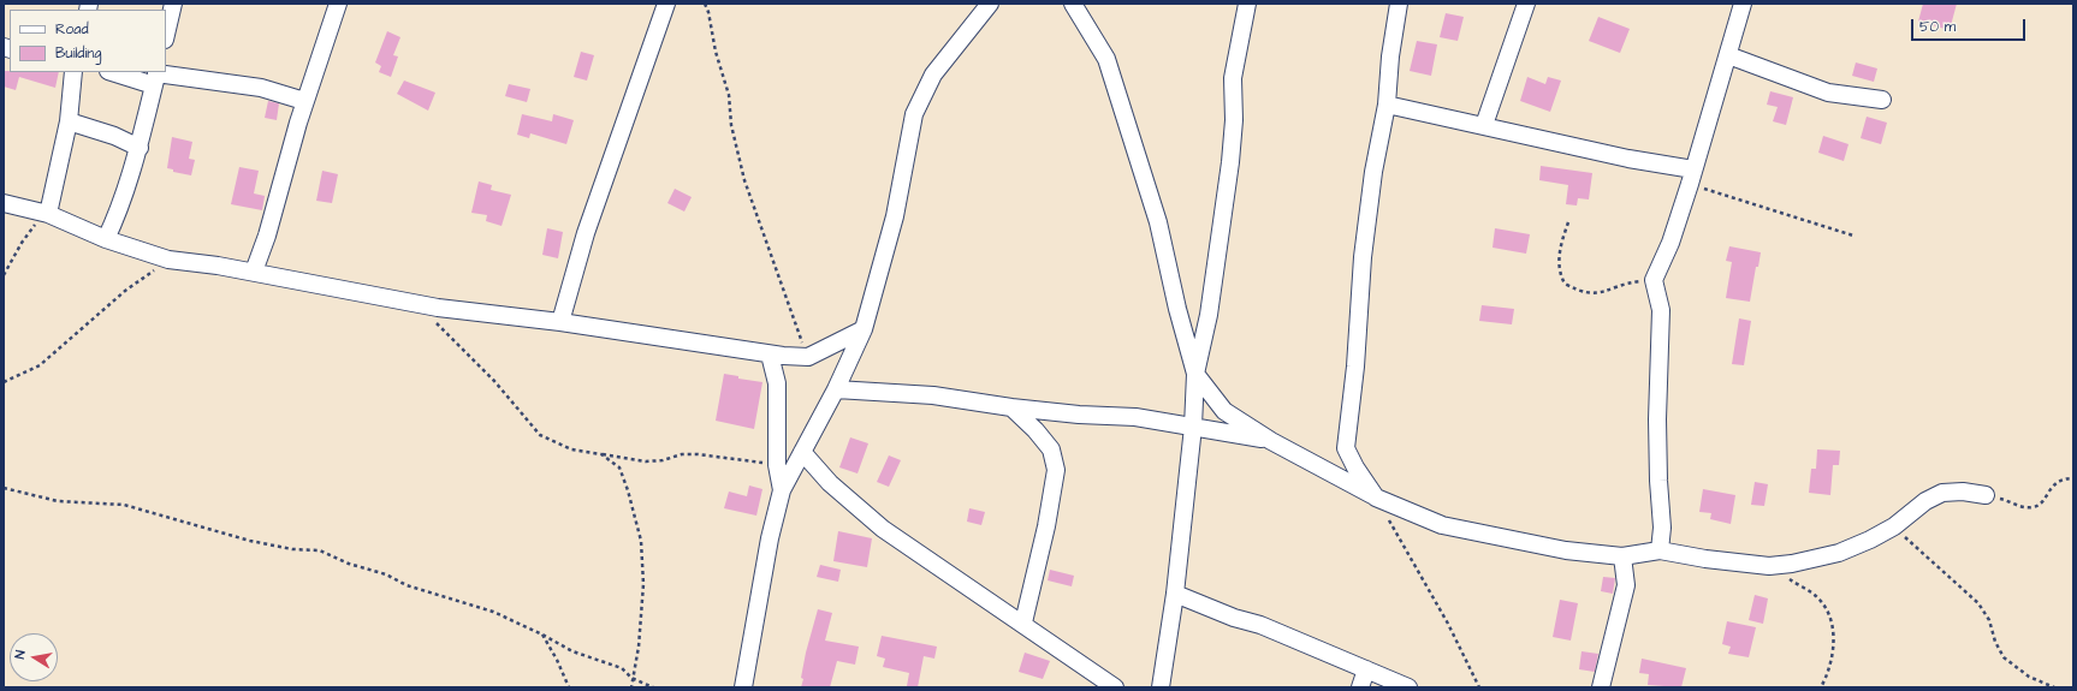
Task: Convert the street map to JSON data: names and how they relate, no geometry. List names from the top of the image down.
{
  "legend": ["Road", "Building"],
  "scale_bar": "50 m",
  "north": "left"
}
